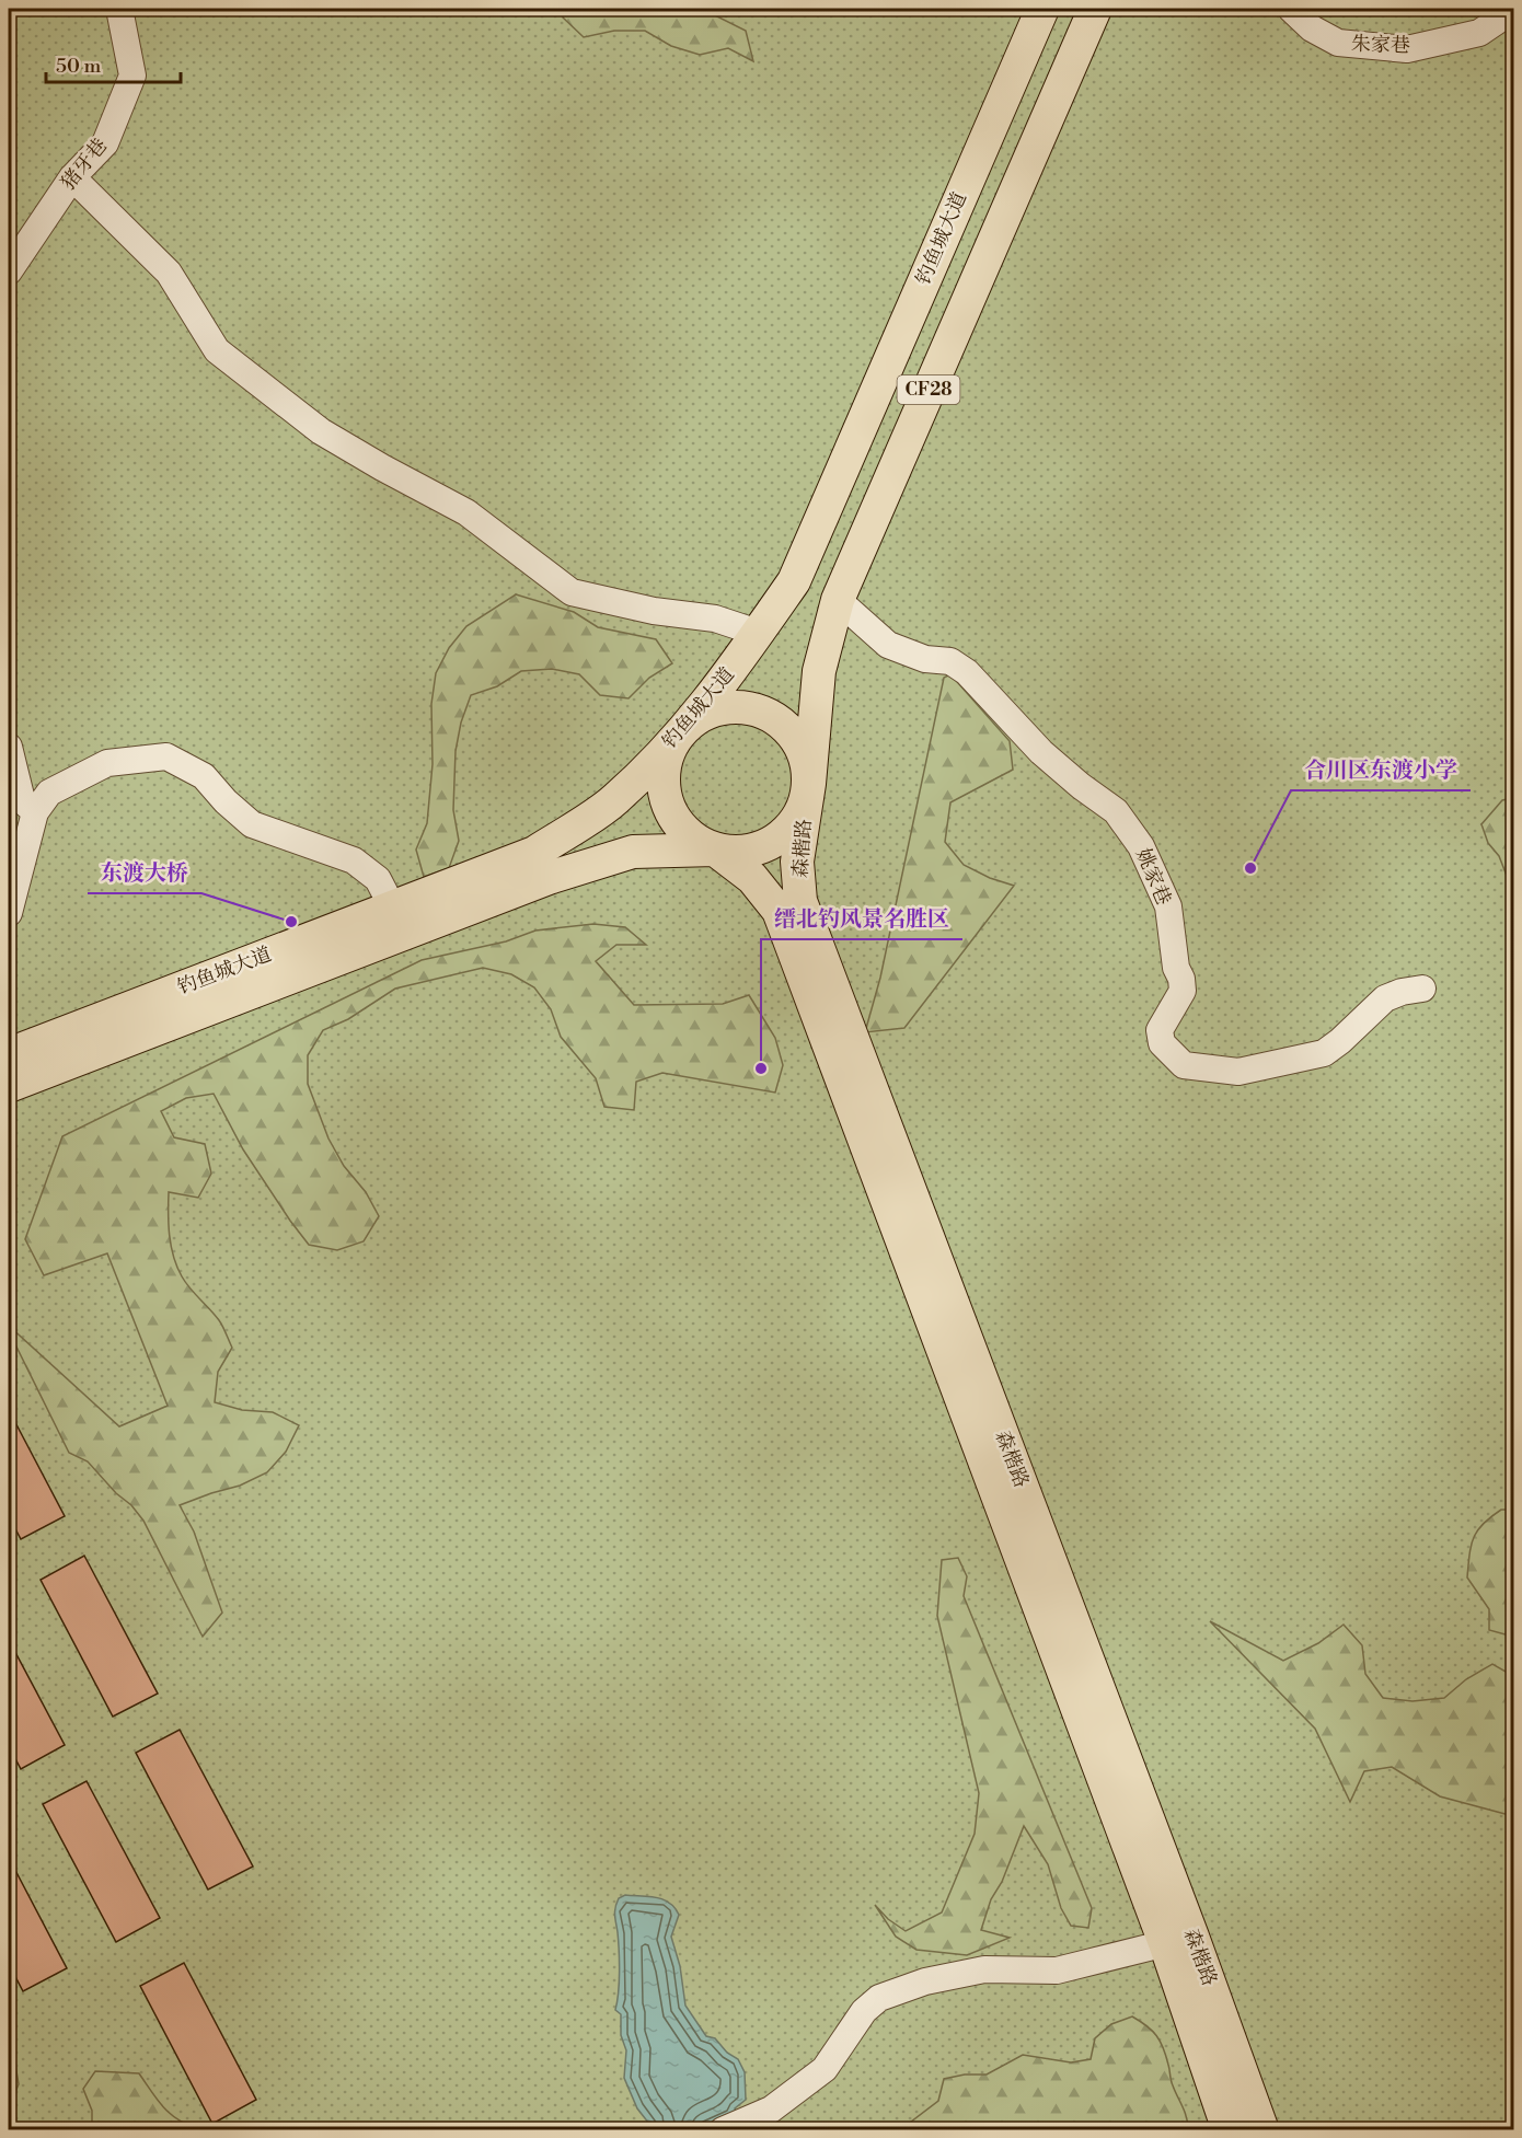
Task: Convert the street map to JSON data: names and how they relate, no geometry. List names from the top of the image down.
{
  "streets": {
    "main road": ["钓鱼城大道", "CF28", "森楷路"],
    "street": ["朱家巷", "猪牙巷", "姚家巷"]
  },
  "crossings": [
    ["钓鱼城大道", "CF28"],
    ["钓鱼城大道", "森楷路"],
    ["CF28", "森楷路"],
    ["CF28", "姚家巷"]
  ],
  "places": ["合川区东渡小学", "东渡大桥", "缙北钓风景名胜区"],
  "scale_bar": "50 m"
}
